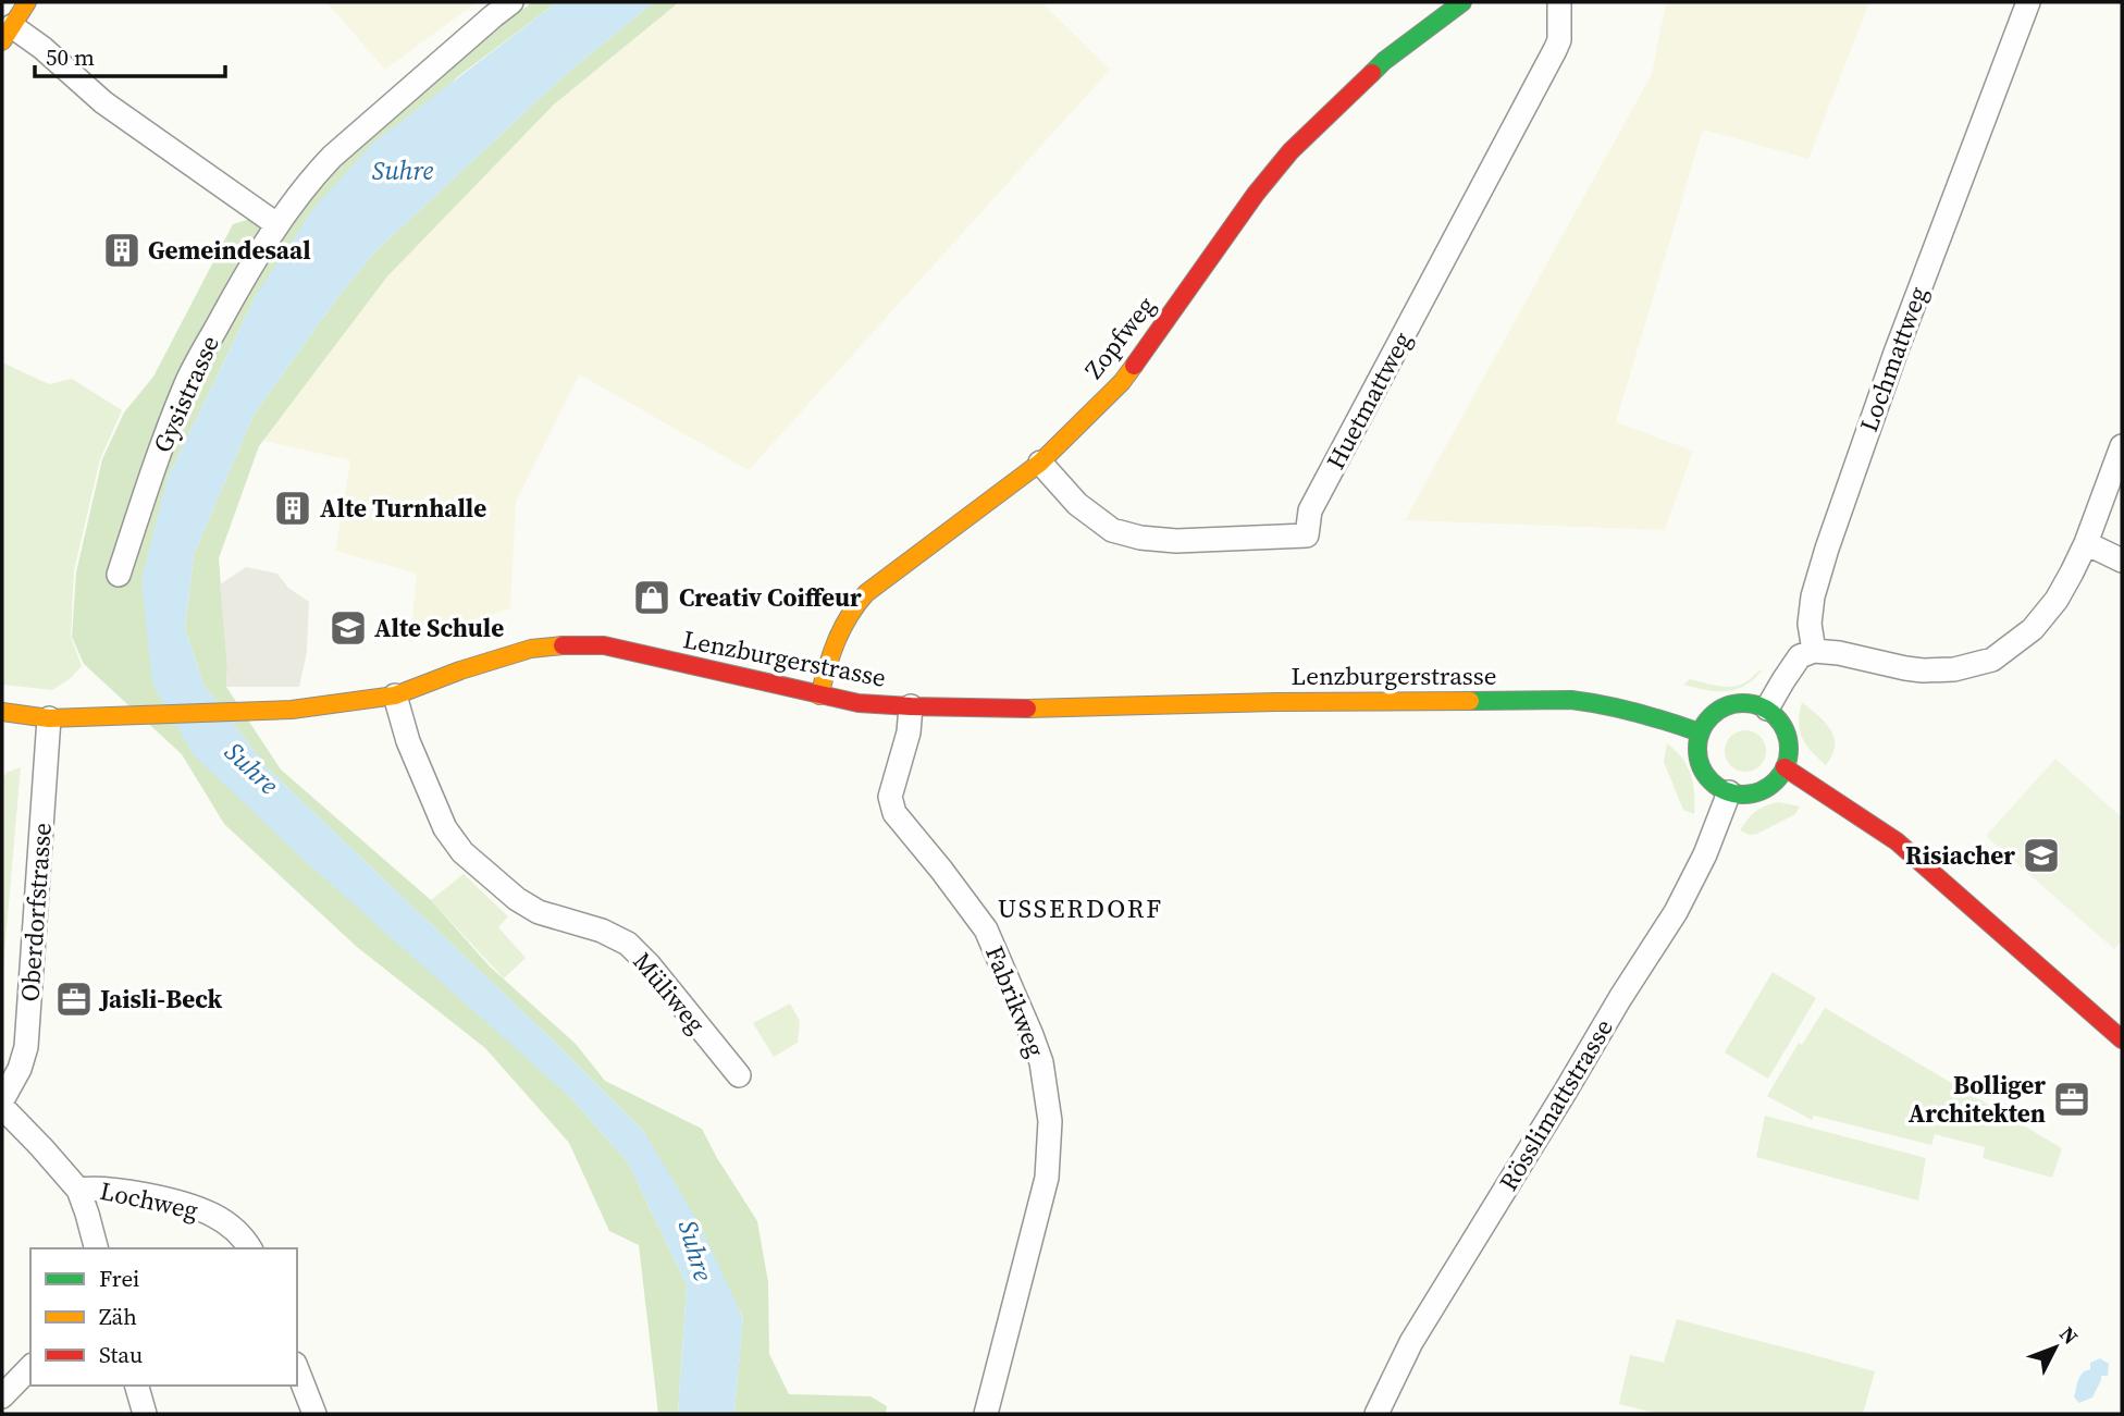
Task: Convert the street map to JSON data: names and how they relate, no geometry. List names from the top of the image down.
{
  "streets": {
    "main road": ["Zopfweg", "Lenzburgerstrasse"],
    "street": [
      "Lochmattweg",
      "Gysistrasse",
      "Huetmattweg",
      "Oberdorfstrasse",
      "Müliweg",
      "Fabrikweg",
      "Rösslimattstrasse",
      "Lochweg"
    ]
  },
  "crossings": [
    ["Zopfweg", "Huetmattweg"],
    ["Zopfweg", "Lenzburgerstrasse"],
    ["Lenzburgerstrasse", "Oberdorfstrasse"],
    ["Lenzburgerstrasse", "Müliweg"],
    ["Lenzburgerstrasse", "Fabrikweg"],
    ["Lenzburgerstrasse", "Rösslimattstrasse"]
  ],
  "districts": ["USSERDORF"],
  "water": ["Suhre"],
  "places": {
    "building": ["Gemeindesaal", "Alte Turnhalle"],
    "shop": ["Creativ Coiffeur"],
    "school or university": ["Alte Schule", "Risiacher"],
    "office": ["Jaisli-Beck", "Bolliger Architekten"]
  },
  "legend": ["Frei", "Zäh", "Stau"],
  "scale_bar": "50 m",
  "north": "top right"
}
